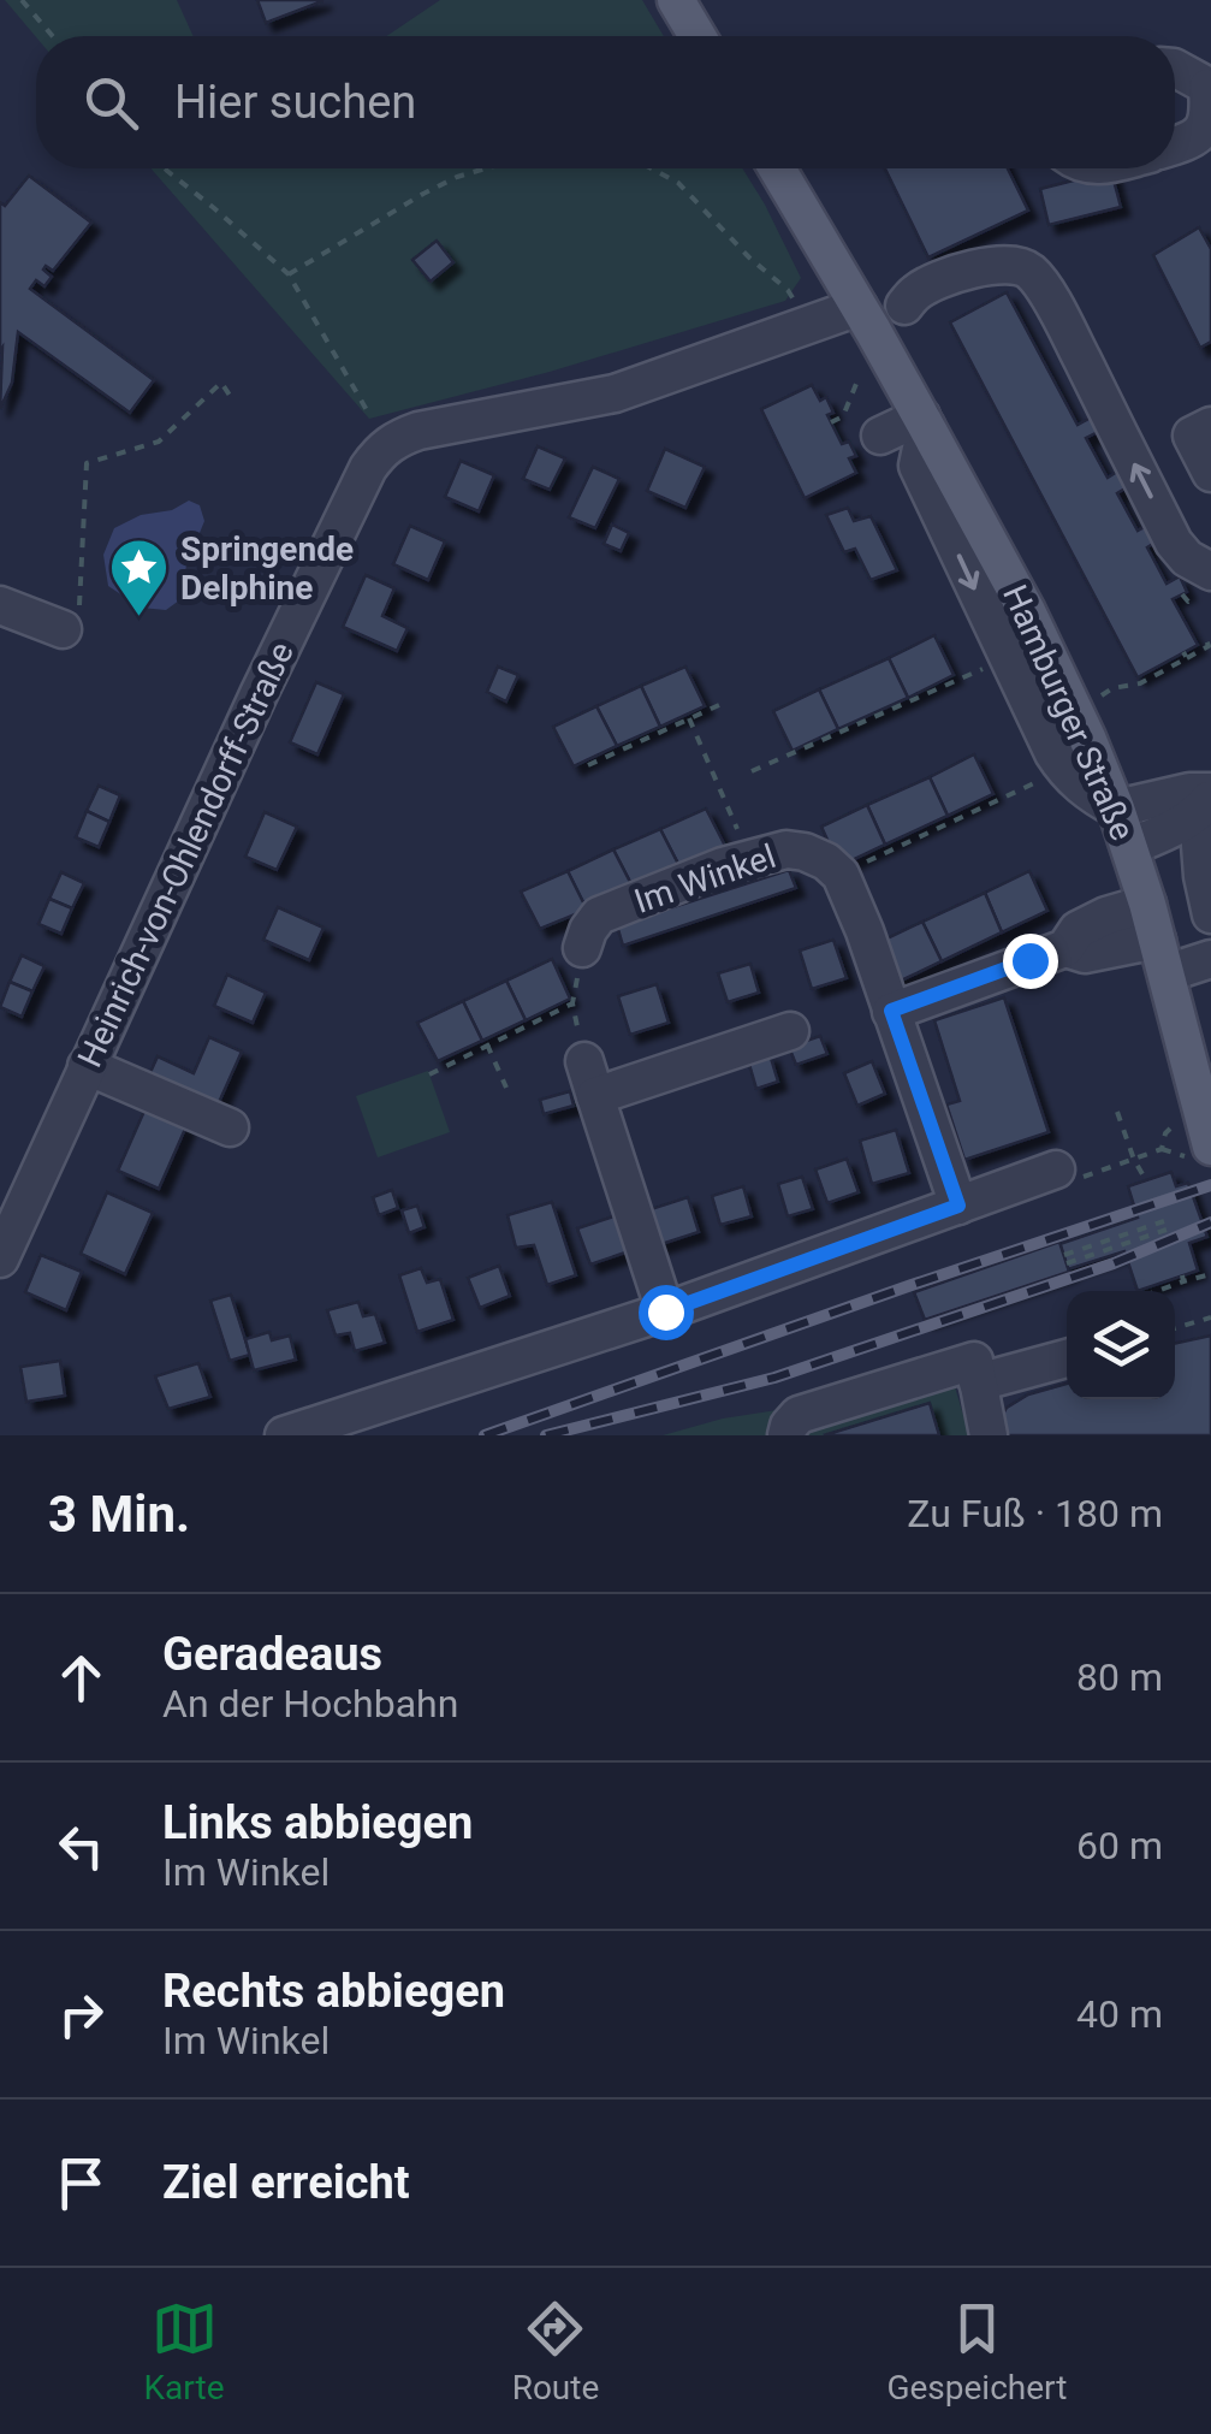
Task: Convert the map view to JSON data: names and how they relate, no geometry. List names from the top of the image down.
{
  "streets": {
    "main road": ["Hamburger Straße"],
    "street": ["Heinrich-von-Ohlendorff-Straße", "Im Winkel"]
  },
  "crossings": [
    ["Hamburger Straße", "Heinrich-von-Ohlendorff-Straße"]
  ],
  "places": {
    "place": ["Springende Delphine"]
  },
  "page": {
    "search": "Hier suchen",
    "heading": ["3 Min.", "Zu Fuß · 180 m"],
    "list": [
      ["Geradeaus", "An der Hochbahn", "80 m"],
      ["Links abbiegen", "Im Winkel", "60 m"],
      ["Rechts abbiegen", "Im Winkel", "40 m"],
      "Ziel erreicht"
    ],
    "nav": ["Karte", "Route", "Gespeichert"]
  }
}
